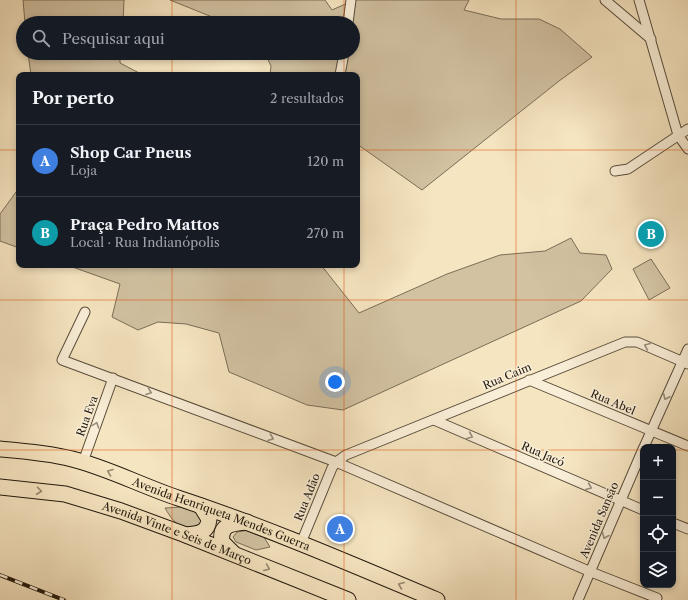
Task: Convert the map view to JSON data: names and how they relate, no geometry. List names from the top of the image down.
{
  "streets": {
    "main road": ["Avenida Henriqueta Mendes Guerra", "Avenida Vinte e Seis de Março"],
    "street": [
      "Rua Caim",
      "Rua Abel",
      "Rua Eva",
      "Rua Jacó",
      "Rua Adão",
      "Avenida Sansão"
    ]
  },
  "crossings": [
    ["Rua Caim", "Rua Abel"],
    ["Rua Caim", "Rua Jacó"],
    ["Rua Caim", "Rua Adão"],
    ["Rua Caim", "Avenida Sansão"],
    ["Rua Abel", "Avenida Sansão"],
    ["Rua Eva", "Avenida Henriqueta Mendes Guerra"],
    ["Rua Jacó", "Avenida Sansão"],
    ["Rua Adão", "Avenida Henriqueta Mendes Guerra"]
  ],
  "one_way": [
    "Rua Caim",
    "Rua Eva",
    "Avenida Henriqueta Mendes Guerra",
    "Avenida Sansão",
    "Avenida Vinte e Seis de Março"
  ],
  "page": {
    "search": "Pesquisar aqui",
    "heading": ["Por perto", "2 resultados"],
    "list": [
      {
        "mark": "A",
        "name": "Shop Car Pneus",
        "note": "Loja",
        "value": "120 m"
      },
      {
        "mark": "B",
        "name": "Praça Pedro Mattos",
        "note": "Local · Rua Indianópolis",
        "value": "270 m"
      }
    ],
    "pins": ["B", "A"],
    "map_buttons": ["+", "−"]
  }
}
